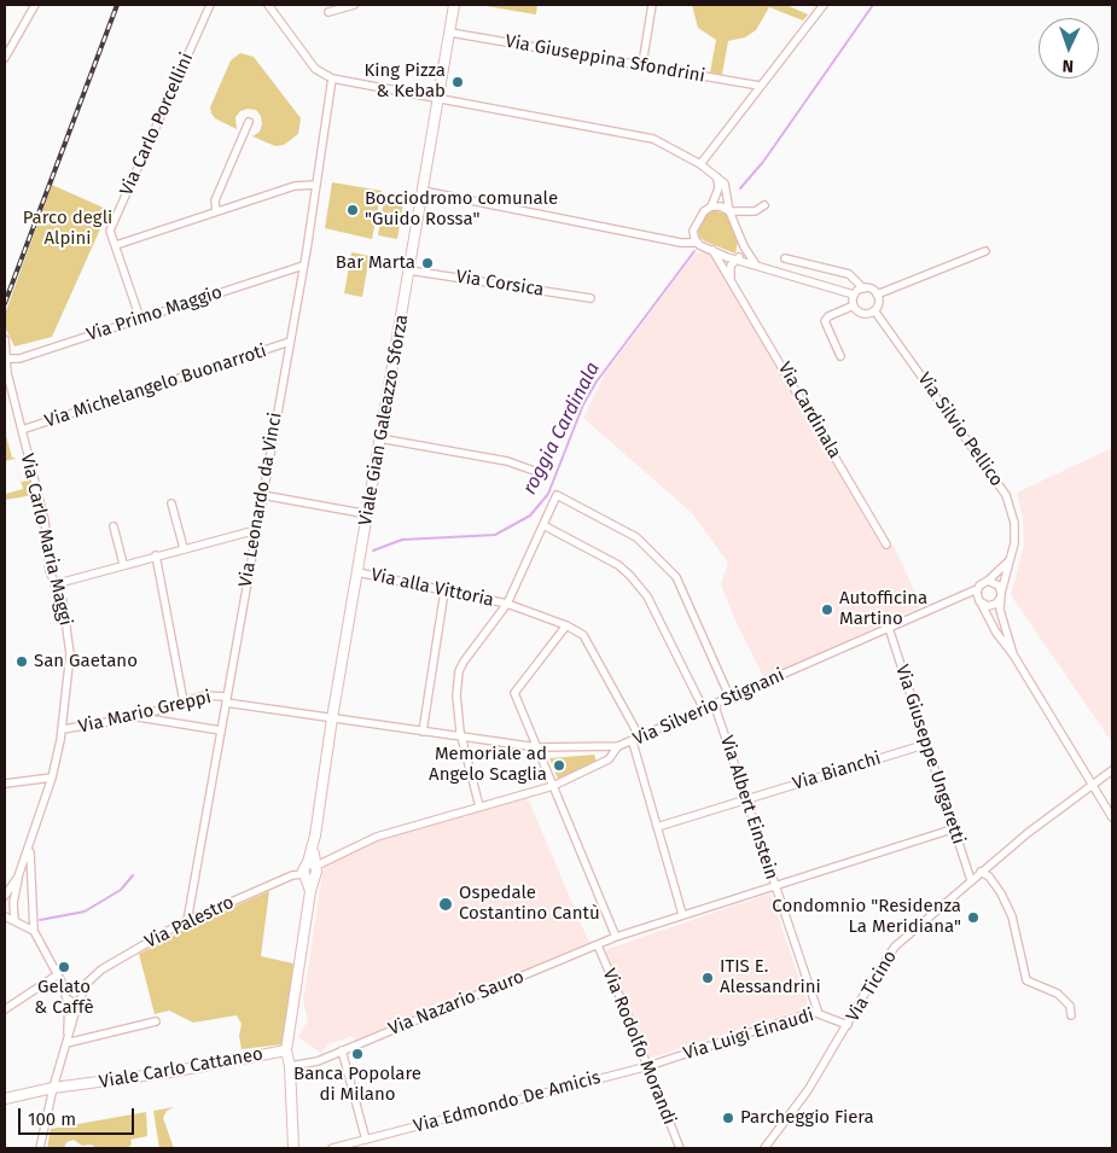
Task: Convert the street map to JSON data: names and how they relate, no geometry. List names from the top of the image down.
{
  "streets": {
    "street": [
      "Via Giuseppina Sfondrini",
      "Via Carlo Porcellini",
      "Via Corsica",
      "Via Primo Maggio",
      "Via Michelangelo Buonarroti",
      "Via Cardinala",
      "Viale Gian Galeazzo Sforza",
      "Via Silvio Pellico",
      "Via Leonardo da Vinci",
      "Via Carlo Maria Maggi",
      "Via alla Vittoria",
      "Via Silverio Stignani",
      "Via Mario Greppi",
      "Via Giuseppe Ungaretti",
      "Via Bianchi",
      "Via Albert Einstein",
      "Via Palestro",
      "Via Ticino",
      "Via Nazario Sauro",
      "Via Luigi Einaudi",
      "Via Rodolfo Morandi",
      "Viale Carlo Cattaneo",
      "Via Edmondo De Amicis"
    ]
  },
  "crossings": [
    ["Via Giuseppina Sfondrini", "Viale Gian Galeazzo Sforza"],
    ["Via Carlo Porcellini", "Via Primo Maggio"],
    ["Via Corsica", "Viale Gian Galeazzo Sforza"],
    ["Via Primo Maggio", "Via Leonardo da Vinci"],
    ["Via Primo Maggio", "Via Carlo Maria Maggi"],
    ["Via Michelangelo Buonarroti", "Via Leonardo da Vinci"],
    ["Via Michelangelo Buonarroti", "Via Carlo Maria Maggi"],
    ["Viale Gian Galeazzo Sforza", "Via alla Vittoria"],
    ["Viale Gian Galeazzo Sforza", "Via Silverio Stignani"],
    ["Viale Gian Galeazzo Sforza", "Via Mario Greppi"],
    ["Viale Gian Galeazzo Sforza", "Via Palestro"],
    ["Viale Gian Galeazzo Sforza", "Viale Carlo Cattaneo"],
    ["Via Silvio Pellico", "Via Silverio Stignani"],
    ["Via Leonardo da Vinci", "Via Mario Greppi"],
    ["Via Leonardo da Vinci", "Via Palestro"],
    ["Via Carlo Maria Maggi", "Via Mario Greppi"],
    ["Via Silverio Stignani", "Via Mario Greppi"],
    ["Via Silverio Stignani", "Via Giuseppe Ungaretti"],
    ["Via Silverio Stignani", "Via Albert Einstein"],
    ["Via Silverio Stignani", "Via Palestro"],
    ["Via Giuseppe Ungaretti", "Via Bianchi"],
    ["Via Giuseppe Ungaretti", "Via Ticino"],
    ["Via Giuseppe Ungaretti", "Via Nazario Sauro"],
    ["Via Bianchi", "Via Albert Einstein"],
    ["Via Albert Einstein", "Via Nazario Sauro"],
    ["Via Albert Einstein", "Via Luigi Einaudi"],
    ["Via Ticino", "Via Luigi Einaudi"],
    ["Via Nazario Sauro", "Via Rodolfo Morandi"],
    ["Via Luigi Einaudi", "Via Rodolfo Morandi"],
    ["Via Luigi Einaudi", "Via Edmondo De Amicis"],
    ["Via Rodolfo Morandi", "Via Edmondo De Amicis"]
  ],
  "water": ["roggia Cardinala"],
  "parks": ["Parco degli Alpini"],
  "places": [
    "King Pizza & Kebab",
    "Bocciodromo comunale \"Guido Rossa\"",
    "Bar Marta",
    "Autofficina Martino",
    "San Gaetano",
    "Memoriale ad Angelo Scaglia",
    "Ospedale Costantino Cantù",
    "Condomnio \"Residenza La Meridiana\"",
    "Gelato & Caffè",
    "ITIS E. Alessandrini",
    "Banca Popolare di Milano",
    "Parcheggio Fiera"
  ],
  "scale_bar": "100 m",
  "north": "bottom"
}
